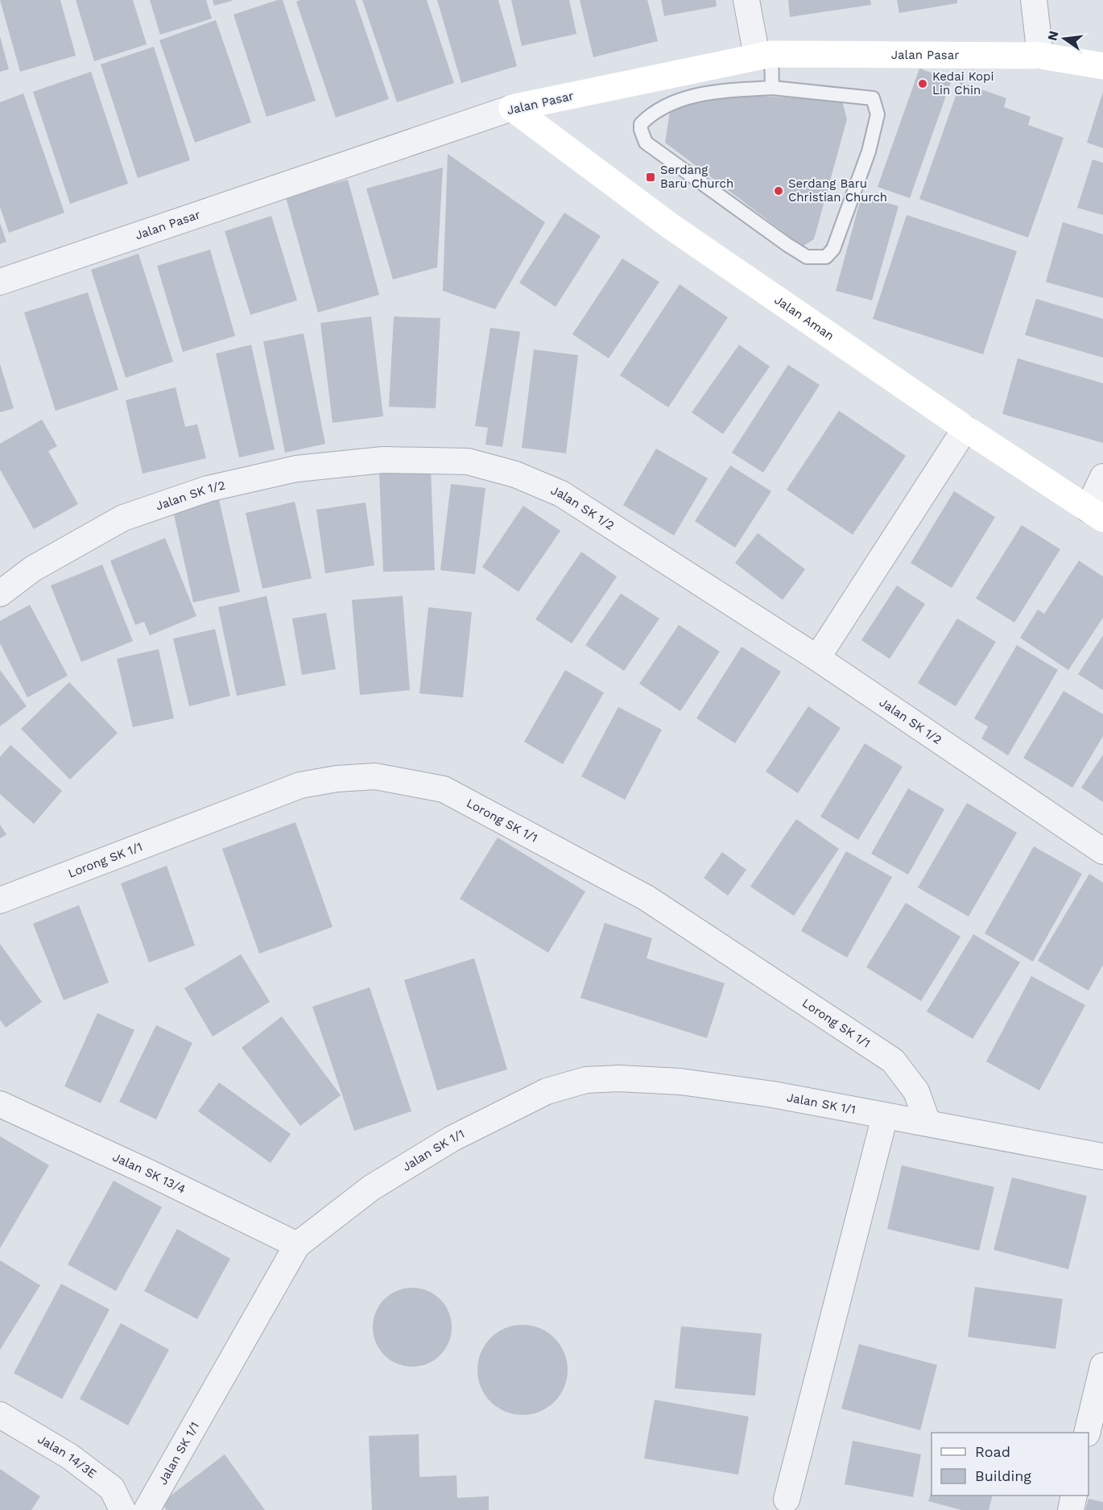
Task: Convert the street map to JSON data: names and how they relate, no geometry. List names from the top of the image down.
{
  "streets": {
    "street": [
      "Jalan Pasar",
      "Jalan Aman",
      "Jalan SK 1/2",
      "Lorong SK 1/1",
      "Jalan SK 1/1",
      "Jalan SK 13/4",
      "Jalan 14/3E"
    ]
  },
  "crossings": [
    ["Jalan Pasar", "Jalan Aman"],
    ["Lorong SK 1/1", "Jalan SK 1/1"],
    ["Jalan SK 1/1", "Jalan SK 13/4"]
  ],
  "places": {
    "other": ["Kedai Kopi Lin Chin", "Serdang Baru Christian Church"],
    "transit": ["Serdang Baru Church"]
  },
  "legend": ["Road", "Building"],
  "north": "left"
}
